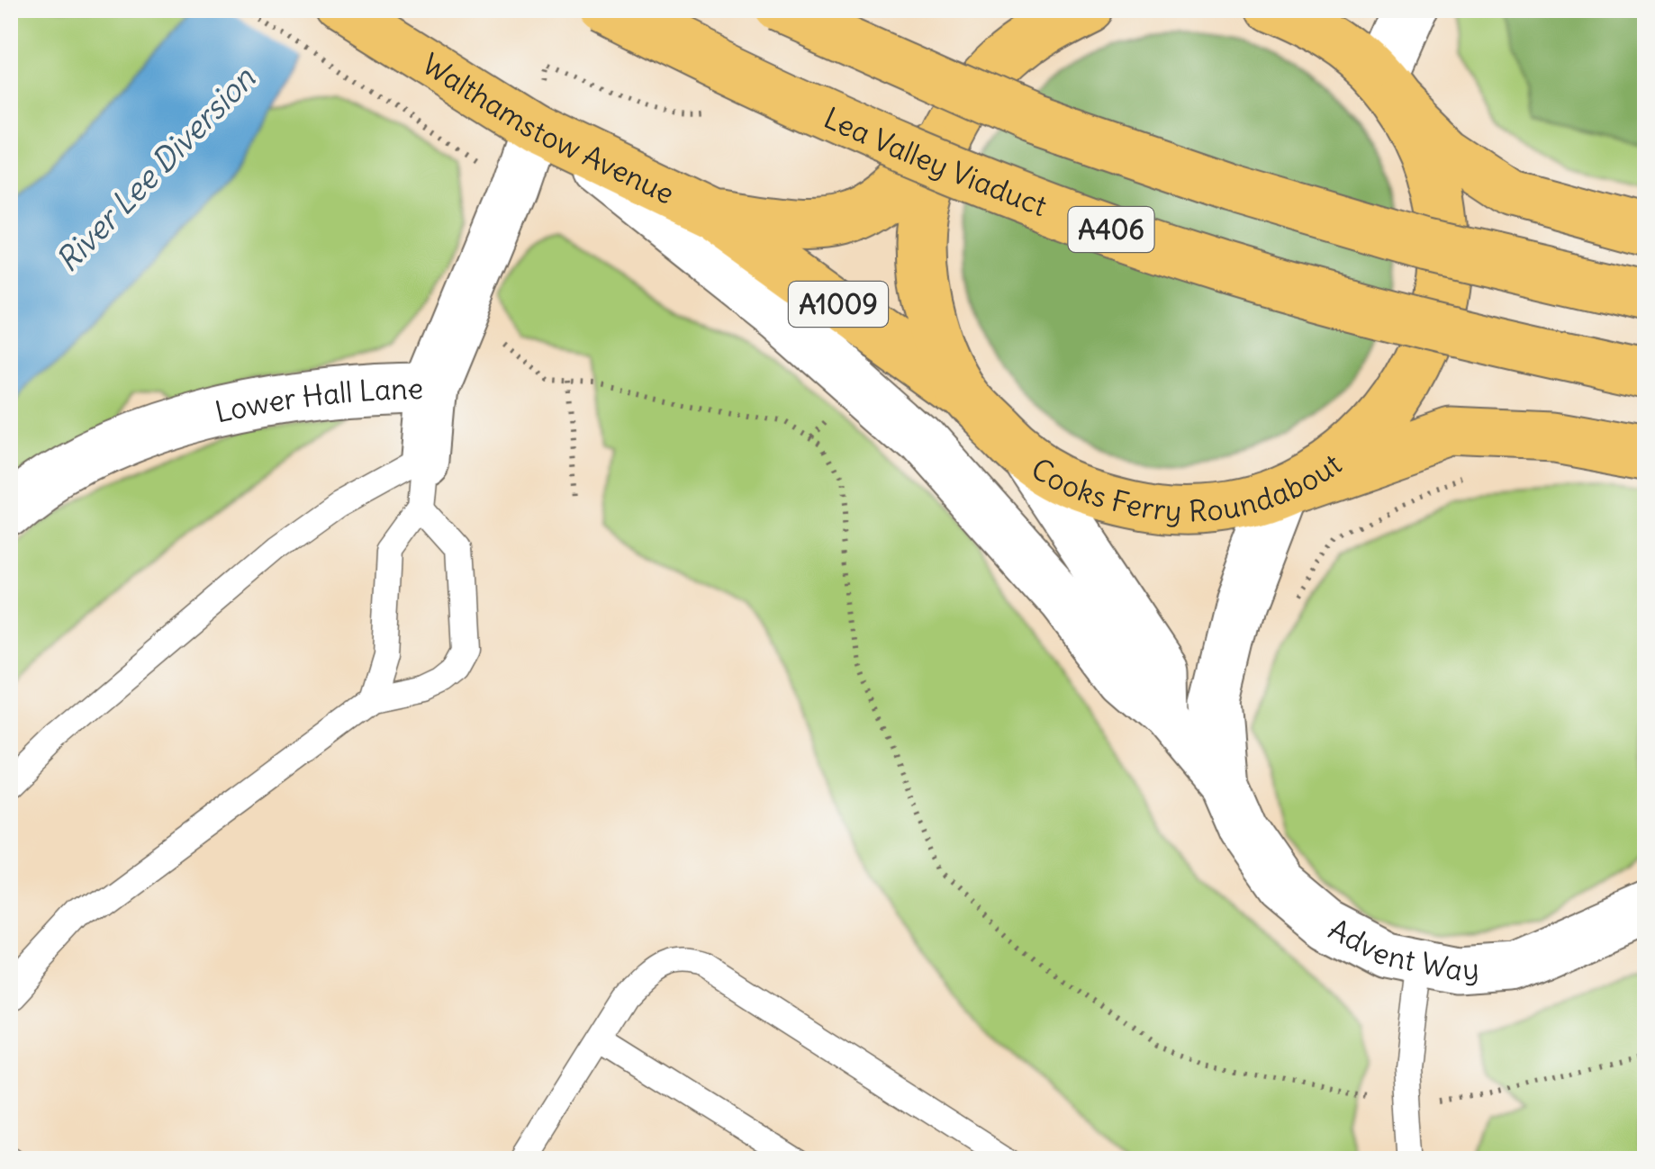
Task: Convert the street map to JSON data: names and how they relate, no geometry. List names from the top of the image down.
{
  "streets": {
    "main road": [
      "Walthamstow Avenue",
      "Lea Valley Viaduct",
      "A406",
      "A1009",
      "Cooks Ferry Roundabout"
    ],
    "street": ["Lower Hall Lane", "Advent Way"]
  },
  "crossings": [
    ["Walthamstow Avenue", "A1009"],
    ["Walthamstow Avenue", "Lower Hall Lane"],
    ["A1009", "Cooks Ferry Roundabout"]
  ],
  "water": ["River Lee Diversion"]
}
